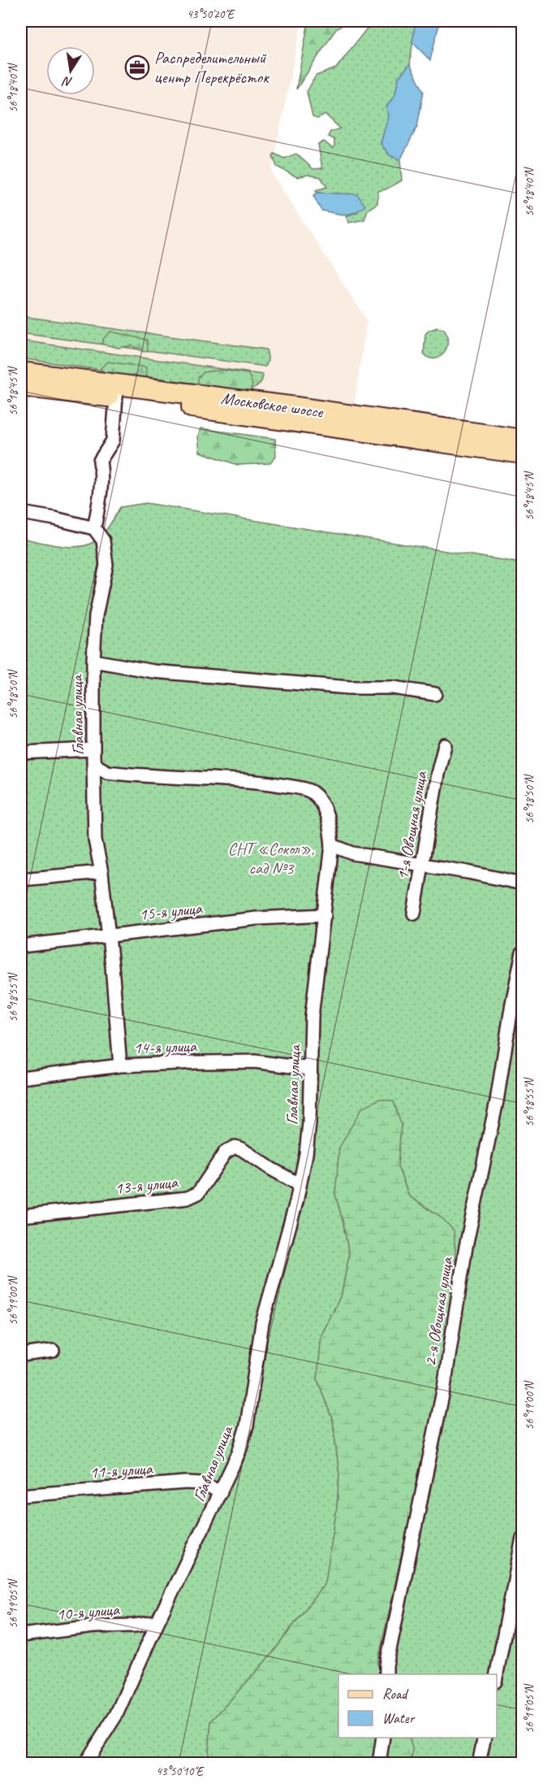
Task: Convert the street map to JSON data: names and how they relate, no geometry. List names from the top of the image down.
{
  "streets": {
    "main road": ["Московское шоссе"],
    "street": [
      "Главная улица",
      "1-я Овощная улица",
      "15-я улица",
      "14-я улица",
      "13-я улица",
      "2-я Овощная улица",
      "11-я улица",
      "10-я улица"
    ]
  },
  "crossings": [
    ["Главная улица", "15-я улица"],
    ["Главная улица", "14-я улица"],
    ["Главная улица", "13-я улица"],
    ["Главная улица", "11-я улица"],
    ["Главная улица", "10-я улица"]
  ],
  "parks": ["СНТ «Сокол», сад №3"],
  "places": {
    "office": ["Распределительный центр Перекрёсток"]
  },
  "legend": ["Road", "Water"],
  "north": "bottom",
  "coordinates": [
    "43°50'20\"E",
    "56°18'40\"N",
    "56°18'45\"N",
    "56°18'50\"N",
    "56°18'55\"N",
    "56°19'00\"N",
    "56°19'05\"N",
    "43°50'10\"E"
  ]
}
